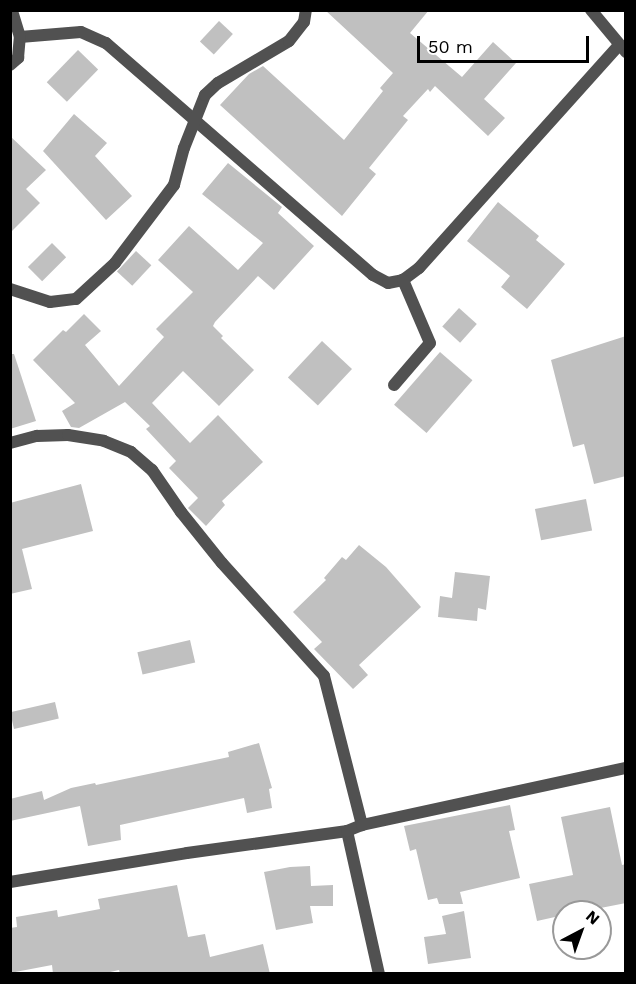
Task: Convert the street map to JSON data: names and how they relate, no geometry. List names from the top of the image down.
{
  "scale_bar": "50 m",
  "north": "top right"
}
